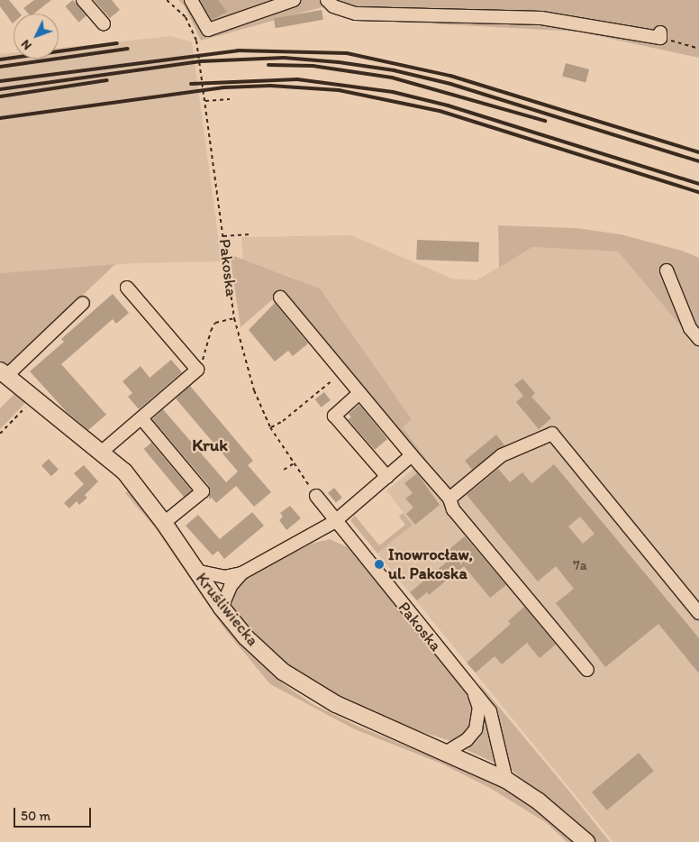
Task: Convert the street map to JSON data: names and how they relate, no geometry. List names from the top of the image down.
{
  "streets": {
    "main road": ["Kruśliwiecka"],
    "street": ["Pakoska"]
  },
  "crossings": [
    ["Pakoska", "Kruśliwiecka"]
  ],
  "districts": ["Kruk"],
  "places": ["Inowrocław, ul. Pakoska"],
  "house_numbers": ["7a"],
  "scale_bar": "50 m",
  "north": "bottom left"
}
